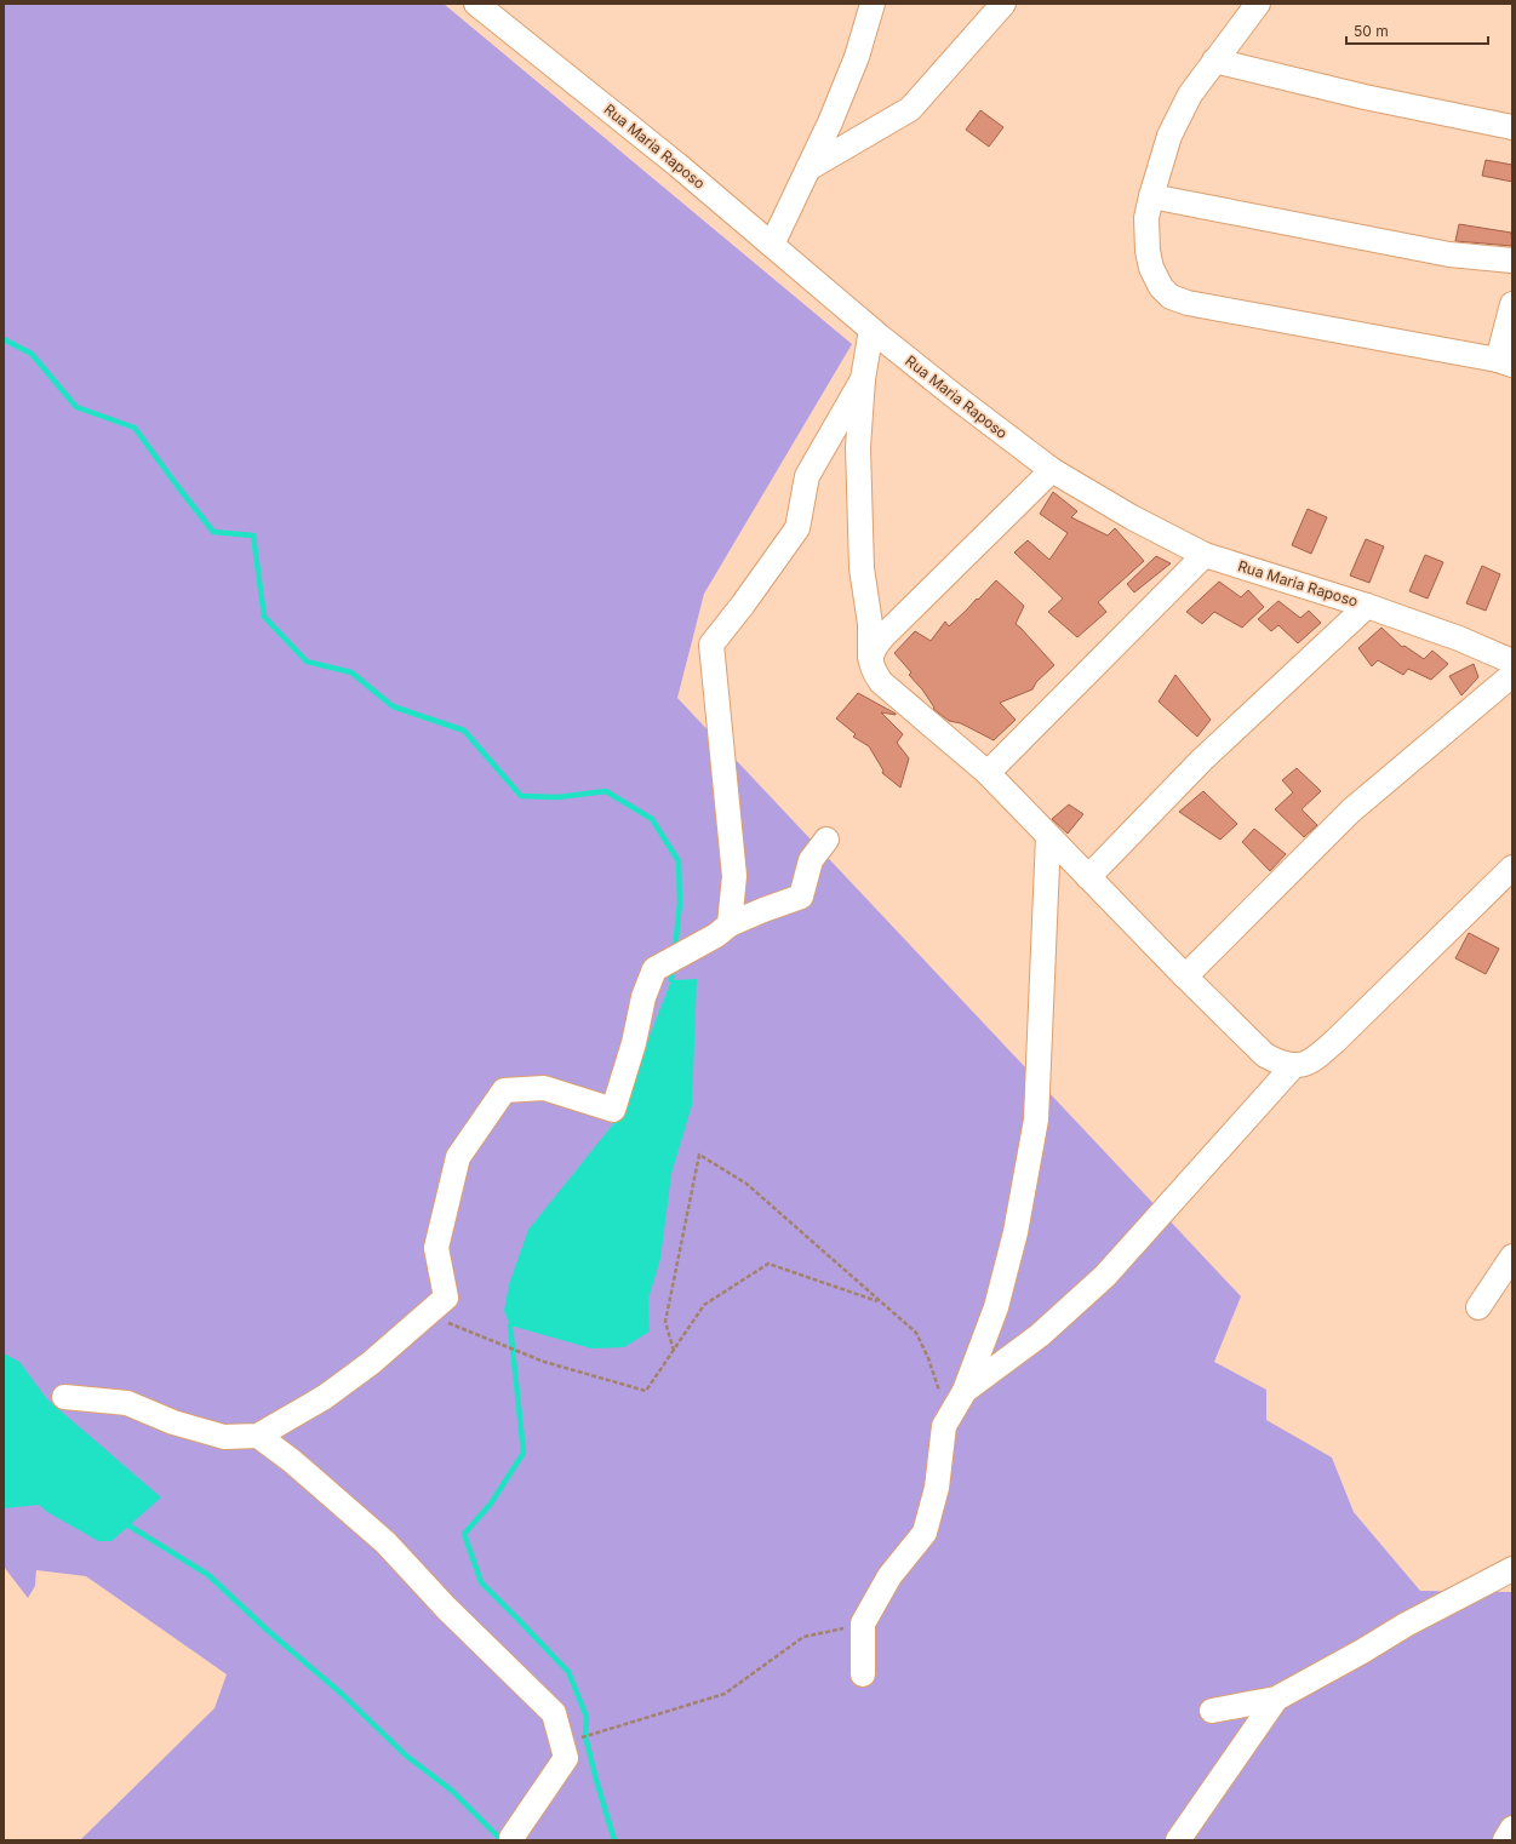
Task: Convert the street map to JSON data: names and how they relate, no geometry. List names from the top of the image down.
{
  "streets": {
    "street": ["Rua Maria Raposo"]
  },
  "scale_bar": "50 m"
}
